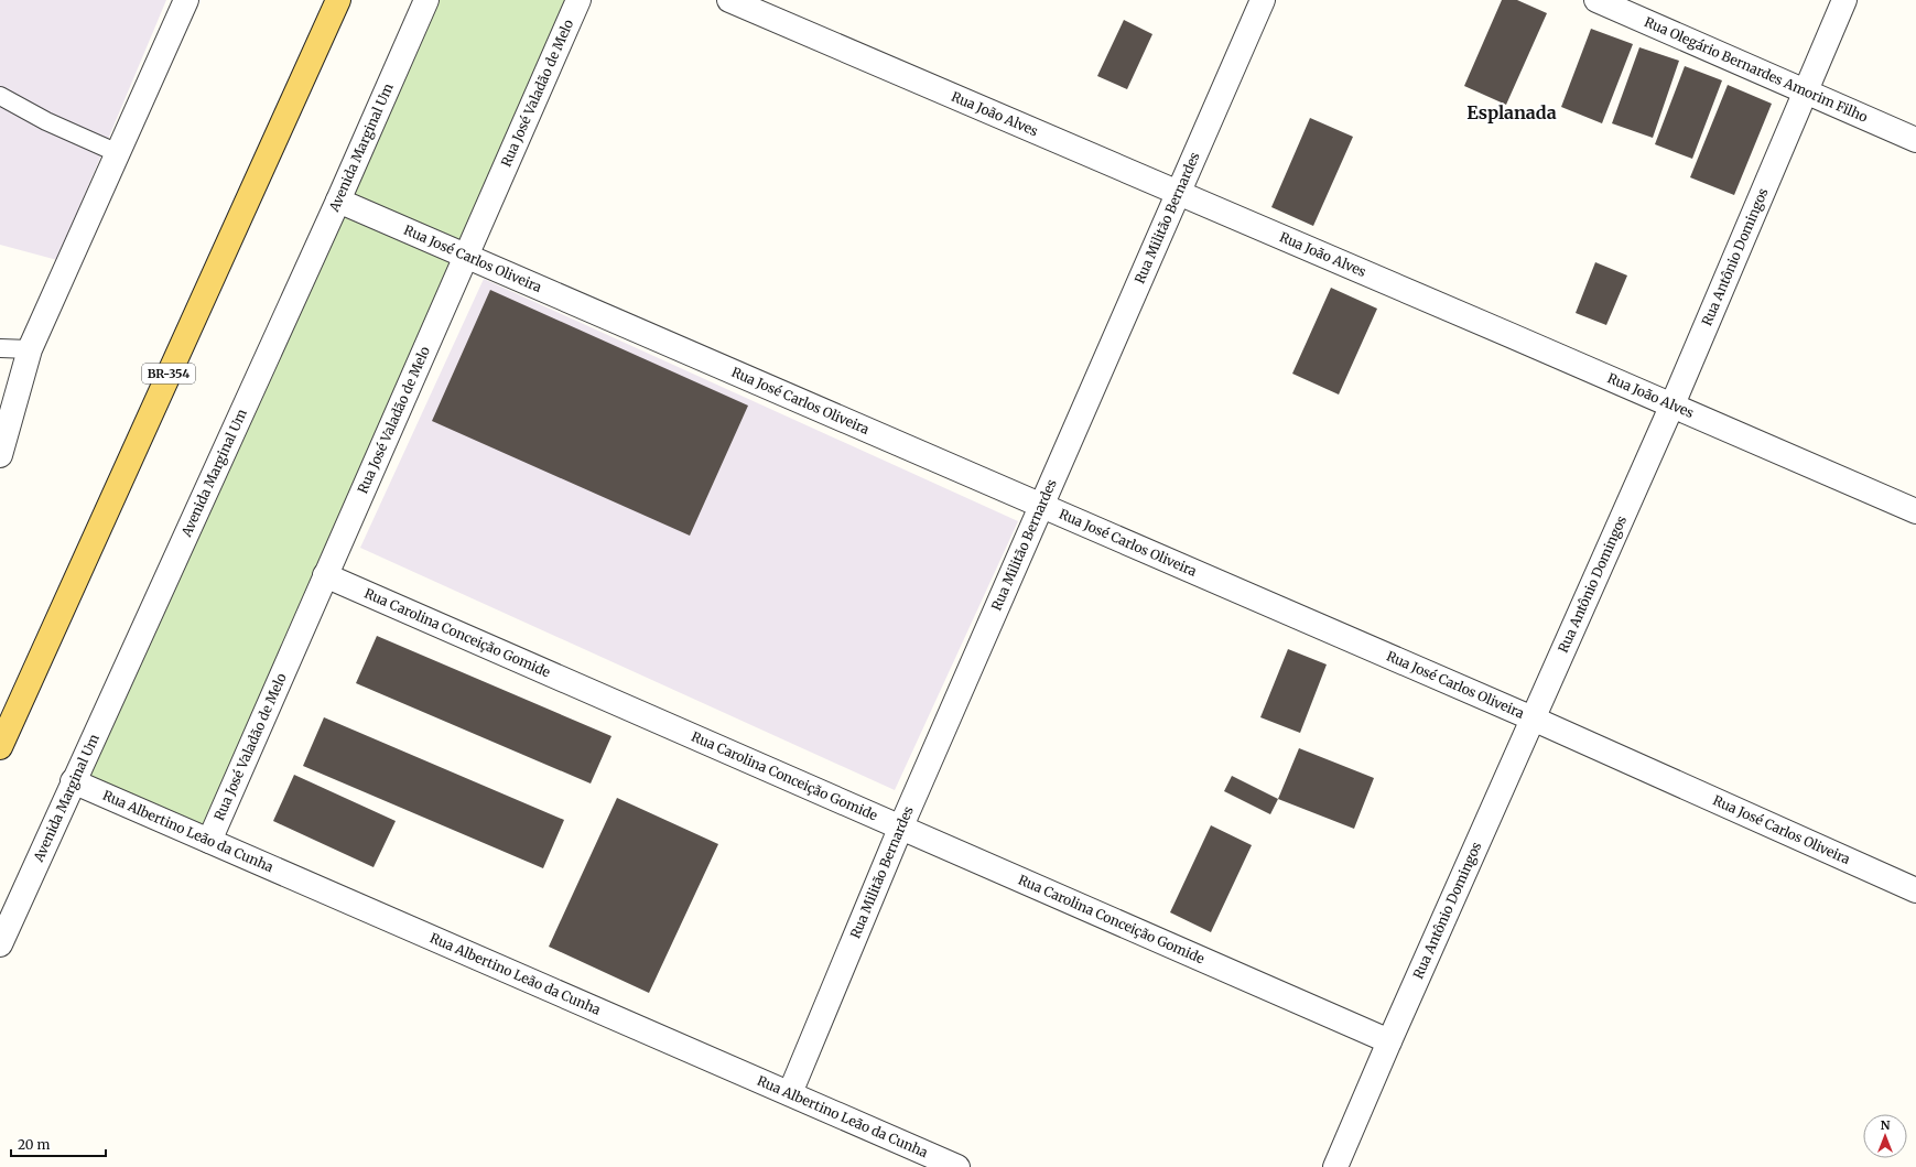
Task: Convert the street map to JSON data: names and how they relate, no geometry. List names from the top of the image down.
{
  "streets": {
    "main road": ["BR-354"],
    "street": [
      "Rua Olegário Bernardes Amorim Filho",
      "Rua José Valadão de Melo",
      "Rua João Alves",
      "Avenida Marginal Um",
      "Rua Militão Bernardes",
      "Rua Antônio Domingos",
      "Rua José Carlos Oliveira",
      "Rua Carolina Conceição Gomide",
      "Rua Albertino Leão da Cunha"
    ]
  },
  "crossings": [
    ["Rua Olegário Bernardes Amorim Filho", "Rua Antônio Domingos"],
    ["Rua José Valadão de Melo", "Rua José Carlos Oliveira"],
    ["Rua José Valadão de Melo", "Rua Carolina Conceição Gomide"],
    ["Rua José Valadão de Melo", "Rua Albertino Leão da Cunha"],
    ["Rua João Alves", "Rua Militão Bernardes"],
    ["Rua João Alves", "Rua Antônio Domingos"],
    ["Avenida Marginal Um", "Rua José Carlos Oliveira"],
    ["Avenida Marginal Um", "Rua Albertino Leão da Cunha"],
    ["Rua Militão Bernardes", "Rua José Carlos Oliveira"],
    ["Rua Militão Bernardes", "Rua Carolina Conceição Gomide"],
    ["Rua Militão Bernardes", "Rua Albertino Leão da Cunha"],
    ["Rua Antônio Domingos", "Rua José Carlos Oliveira"],
    ["Rua Antônio Domingos", "Rua Carolina Conceição Gomide"]
  ],
  "districts": ["Esplanada"],
  "scale_bar": "20 m",
  "north": "top"
}
